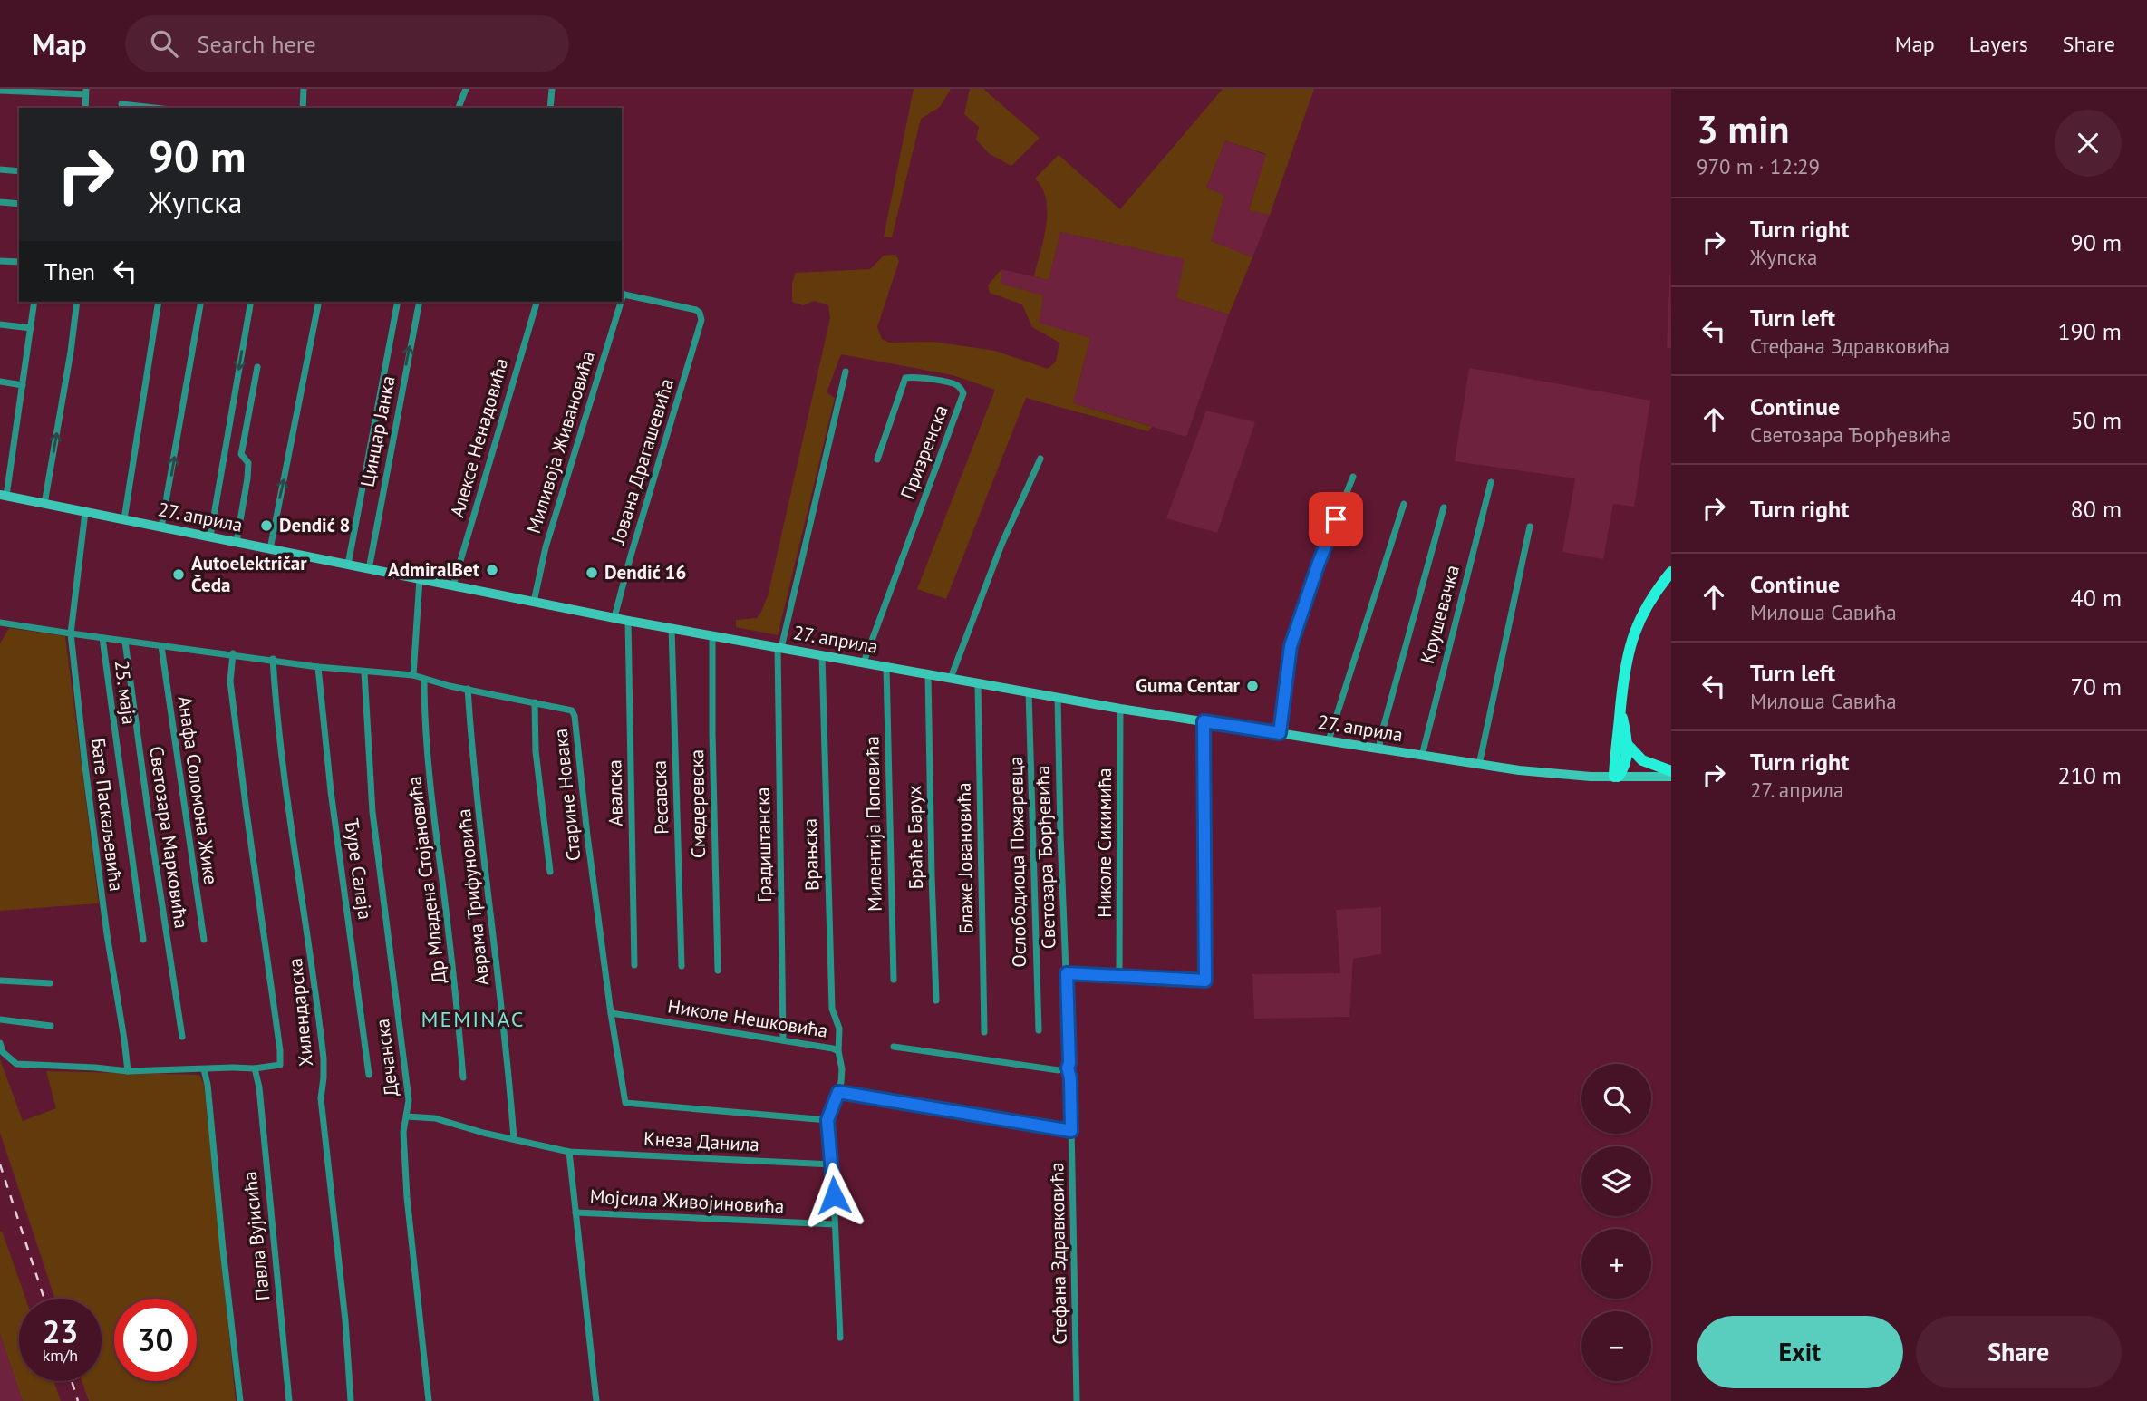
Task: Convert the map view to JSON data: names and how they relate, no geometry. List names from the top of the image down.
{
  "streets": {
    "main road": ["27. априла"],
    "street": [
      "Цинцар Јанка",
      "Алексе Ненадовића",
      "Миливоја Живановића",
      "Призренска",
      "Јована Драгашевића",
      "Крушевачка",
      "25. маја",
      "Анафа Соломона Жике",
      "Авалска",
      "Старине Новака",
      "Ресавска",
      "Смедеревска",
      "Бате Паскаљевића",
      "Милентија Поповића",
      "Светозара Марковића",
      "Браће Барух",
      "Николе Сикимића",
      "Градиштанска",
      "Врањска",
      "Светозара Ђорђевића",
      "Блаже Јовановића",
      "Ослободиоца Пожаревца",
      "Ђуре Салаја",
      "Др Младена Стојановића",
      "Аврама Трифуновића",
      "Хилендарска",
      "Николе Нешковића",
      "Дечанска",
      "Кнеза Данила",
      "Мојсила Живојиновића",
      "Павла Вујисића",
      "Стефана Здравковића"
    ]
  },
  "crossings": [
    ["Цинцар Јанка", "27. априла"],
    ["Алексе Ненадовића", "27. априла"],
    ["Миливоја Живановића", "27. априла"],
    ["Призренска", "27. априла"],
    ["Јована Драгашевића", "27. априла"],
    ["27. априла", "Крушевачка"],
    ["27. априла", "Авалска"],
    ["27. априла", "Ресавска"],
    ["27. априла", "Смедеревска"],
    ["27. априла", "Бате Паскаљевића"],
    ["27. априла", "Милентија Поповића"],
    ["27. априла", "Браће Барух"],
    ["27. априла", "Николе Сикимића"],
    ["27. априла", "Градиштанска"],
    ["27. априла", "Врањска"],
    ["27. априла", "Светозара Ђорђевића"],
    ["27. априла", "Блаже Јовановића"],
    ["27. априла", "Ослободиоца Пожаревца"],
    ["25. маја", "Старине Новака"],
    ["Анафа Соломона Жике", "Старине Новака"],
    ["Старине Новака", "Бате Паскаљевића"],
    ["Старине Новака", "Светозара Марковића"],
    ["Старине Новака", "Ђуре Салаја"],
    ["Старине Новака", "Др Младена Стојановића"],
    ["Старине Новака", "Аврама Трифуновића"],
    ["Старине Новака", "Хилендарска"],
    ["Старине Новака", "Николе Нешковића"],
    ["Старине Новака", "Дечанска"],
    ["Градиштанска", "Николе Нешковића"],
    ["Врањска", "Николе Нешковића"],
    ["Светозара Ђорђевића", "Стефана Здравковића"],
    ["Аврама Трифуновића", "Кнеза Данила"],
    ["Николе Нешковића", "Кнеза Данила"],
    ["Николе Нешковића", "Мојсила Живојиновића"],
    ["Дечанска", "Кнеза Данила"]
  ],
  "districts": ["MEMINAC"],
  "places": [
    "Dendić 8",
    "AdmiralBet",
    "Dendić 16",
    "Autoelektričar Čeda",
    "Guma Centar"
  ],
  "page": {
    "header": "Map",
    "search": "Search here",
    "nav": ["Map", "Layers", "Share"],
    "heading": ["3 min", "970 m · 12:29"],
    "turn": ["90 m", "Жупска"],
    "list": [
      {
        "name": "Turn right",
        "note": "Жупска",
        "value": "90 m"
      },
      {
        "name": "Turn left",
        "note": "Стефана Здравковића",
        "value": "190 m"
      },
      {
        "name": "Continue",
        "note": "Светозара Ђорђевића",
        "value": "50 m"
      },
      {
        "name": "Turn right",
        "value": "80 m"
      },
      {
        "name": "Continue",
        "note": "Милоша Савића",
        "value": "40 m"
      },
      {
        "name": "Turn left",
        "note": "Милоша Савића",
        "value": "70 m"
      },
      {
        "name": "Turn right",
        "note": "27. априла",
        "value": "210 m"
      }
    ],
    "then": "Then",
    "map_buttons": ["+", "−"],
    "speed": "23 km/h",
    "limit": "30",
    "buttons": ["Exit", "Share"]
  }
}
